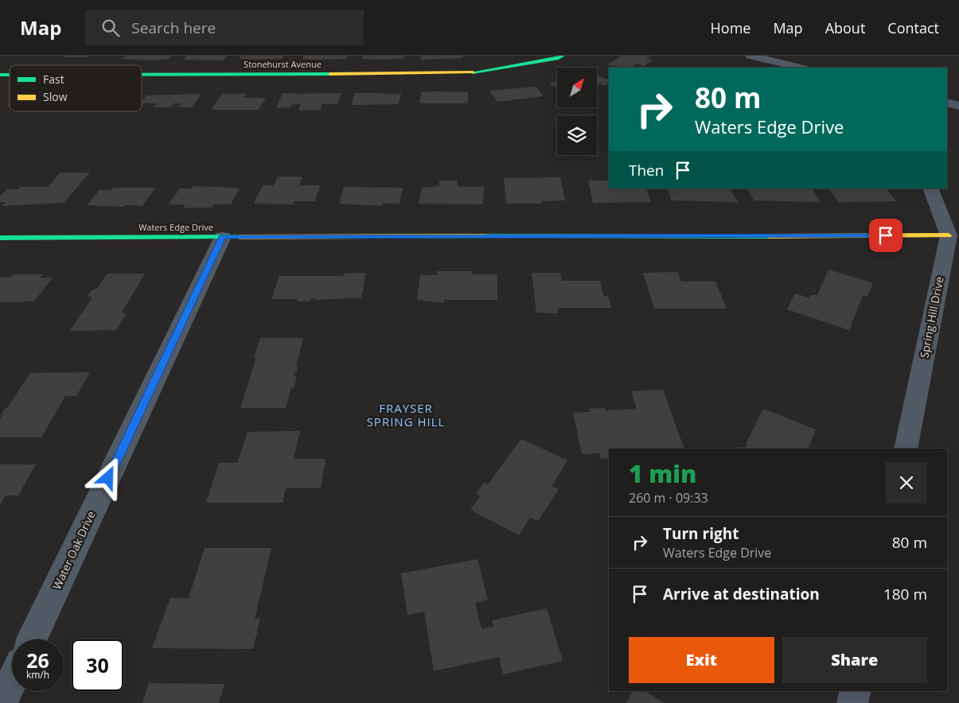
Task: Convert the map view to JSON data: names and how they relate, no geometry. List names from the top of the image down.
{
  "streets": {
    "street": [
      "Stonehurst Avenue",
      "Waters Edge Drive",
      "Spring Hill Drive",
      "Water Oak Drive"
    ]
  },
  "crossings": [
    ["Waters Edge Drive", "Spring Hill Drive"],
    ["Waters Edge Drive", "Water Oak Drive"]
  ],
  "districts": ["FRAYSER SPRING HILL"],
  "legend": ["Fast", "Slow"],
  "north": "top right",
  "page": {
    "header": "Map",
    "search": "Search here",
    "nav": [
      "Home",
      "Map",
      "About",
      "Contact"
    ],
    "turn": ["80 m", "Waters Edge Drive"],
    "then": "Then",
    "heading": ["1 min", "260 m · 09:33"],
    "list": [
      {
        "name": "Turn right",
        "note": "Waters Edge Drive",
        "value": "80 m"
      },
      {
        "name": "Arrive at destination",
        "value": "180 m"
      }
    ],
    "buttons": ["Exit", "Share"],
    "speed": "26 km/h",
    "limit": "30"
  }
}
